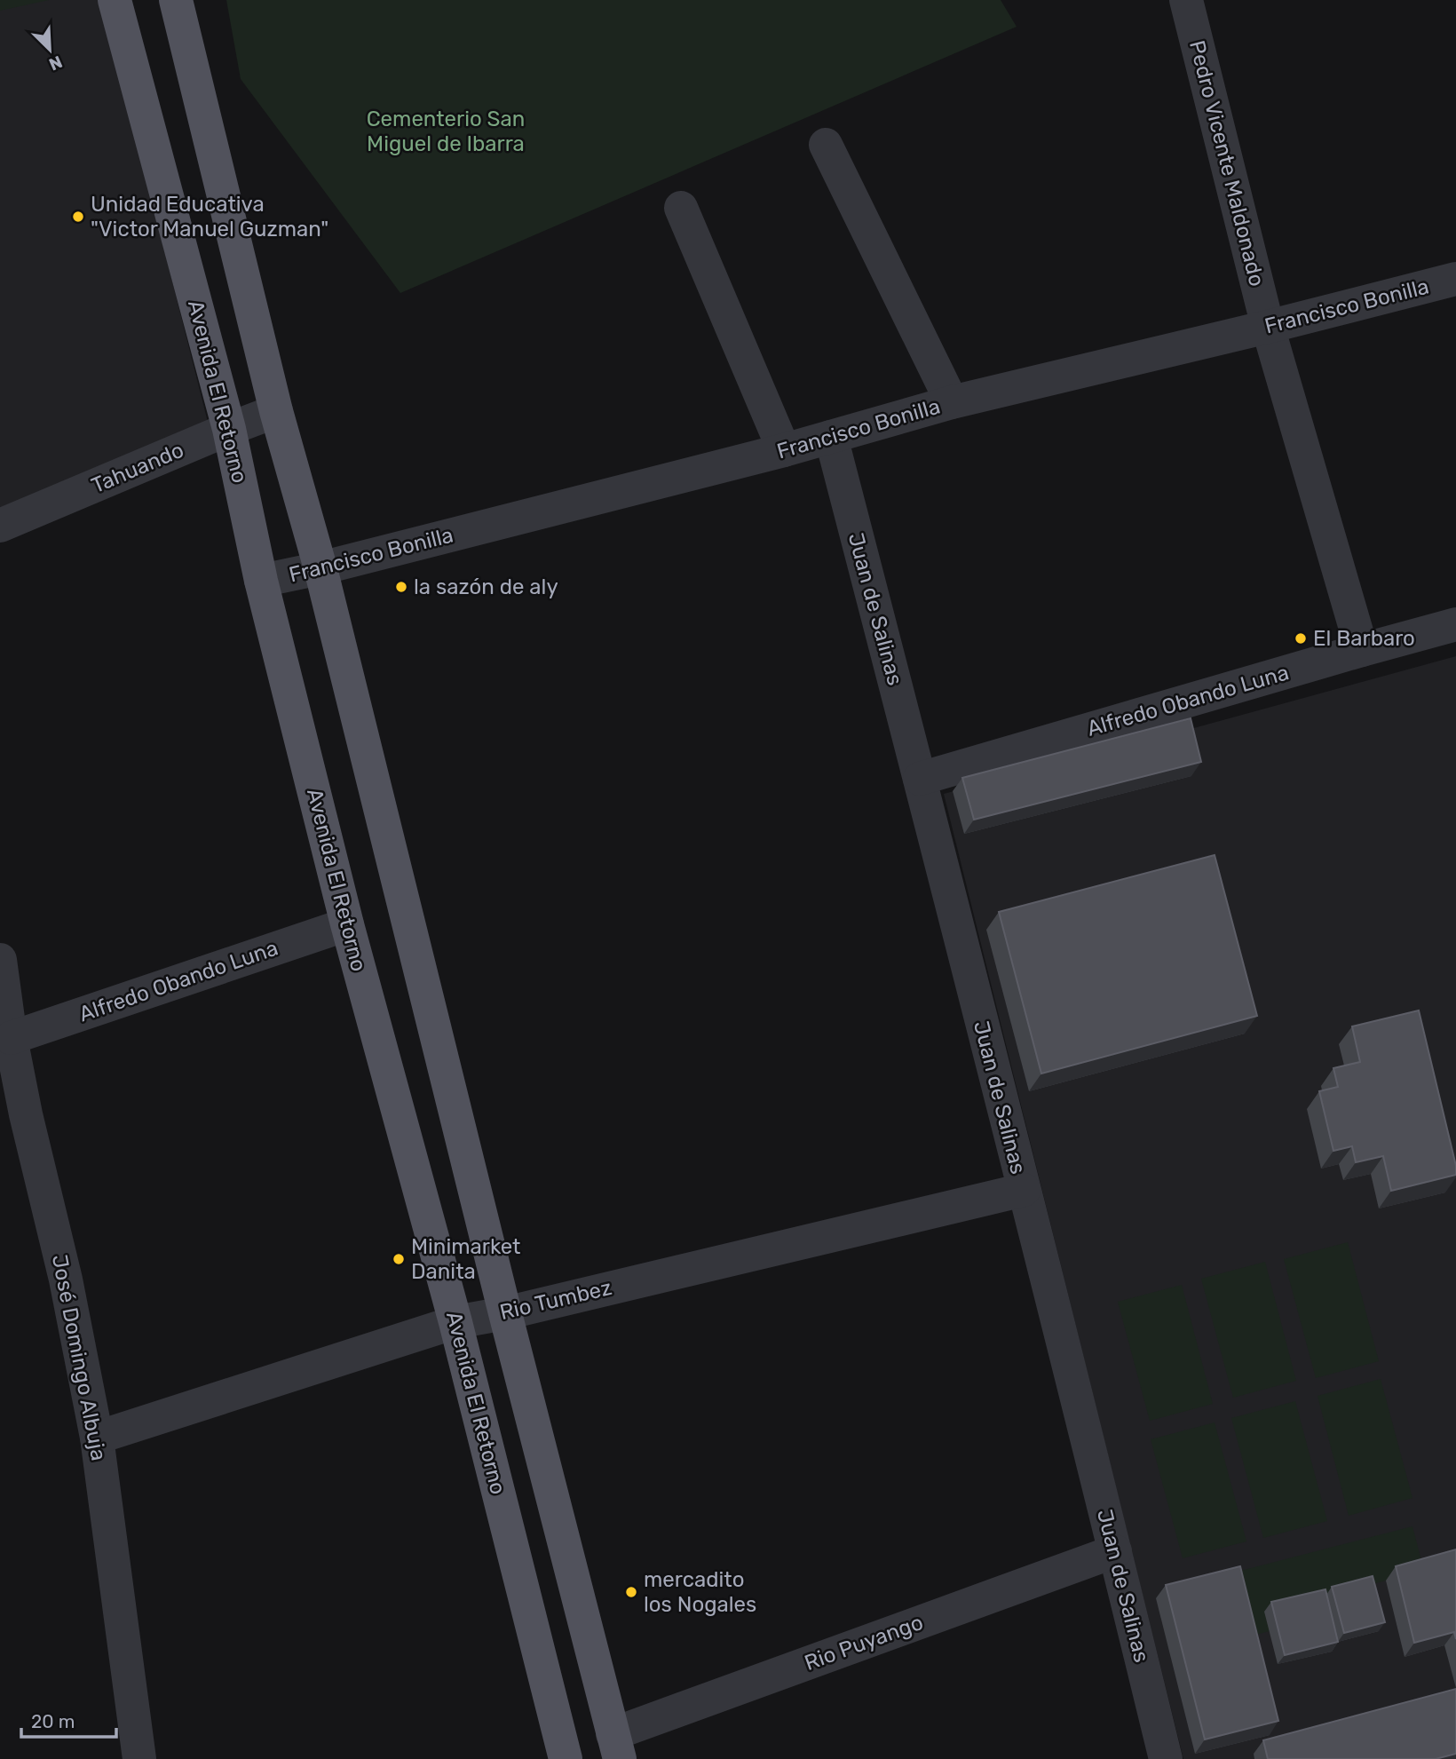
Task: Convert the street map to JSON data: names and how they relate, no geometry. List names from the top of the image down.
{
  "streets": {
    "main road": ["Avenida El Retorno"],
    "street": [
      "Pedro Vicente Maldonado",
      "Francisco Bonilla",
      "Tahuando",
      "Juan de Salinas",
      "Alfredo Obando Luna",
      "Rio Tumbez",
      "José Domingo Albuja",
      "Rio Puyango"
    ]
  },
  "crossings": [
    ["Pedro Vicente Maldonado", "Francisco Bonilla"],
    ["Pedro Vicente Maldonado", "Alfredo Obando Luna"],
    ["Francisco Bonilla", "Avenida El Retorno"],
    ["Francisco Bonilla", "Juan de Salinas"],
    ["Avenida El Retorno", "Tahuando"],
    ["Avenida El Retorno", "Alfredo Obando Luna"],
    ["Avenida El Retorno", "Rio Tumbez"],
    ["Juan de Salinas", "Alfredo Obando Luna"],
    ["Juan de Salinas", "Rio Tumbez"],
    ["Juan de Salinas", "Rio Puyango"],
    ["Alfredo Obando Luna", "José Domingo Albuja"],
    ["Rio Tumbez", "José Domingo Albuja"]
  ],
  "parks": ["Cementerio San Miguel de Ibarra"],
  "places": [
    "Unidad Educativa \"Victor Manuel Guzman\"",
    "la sazón de aly",
    "El Barbaro",
    "Minimarket Danita",
    "mercadito los Nogales"
  ],
  "scale_bar": "20 m",
  "north": "bottom right"
}
